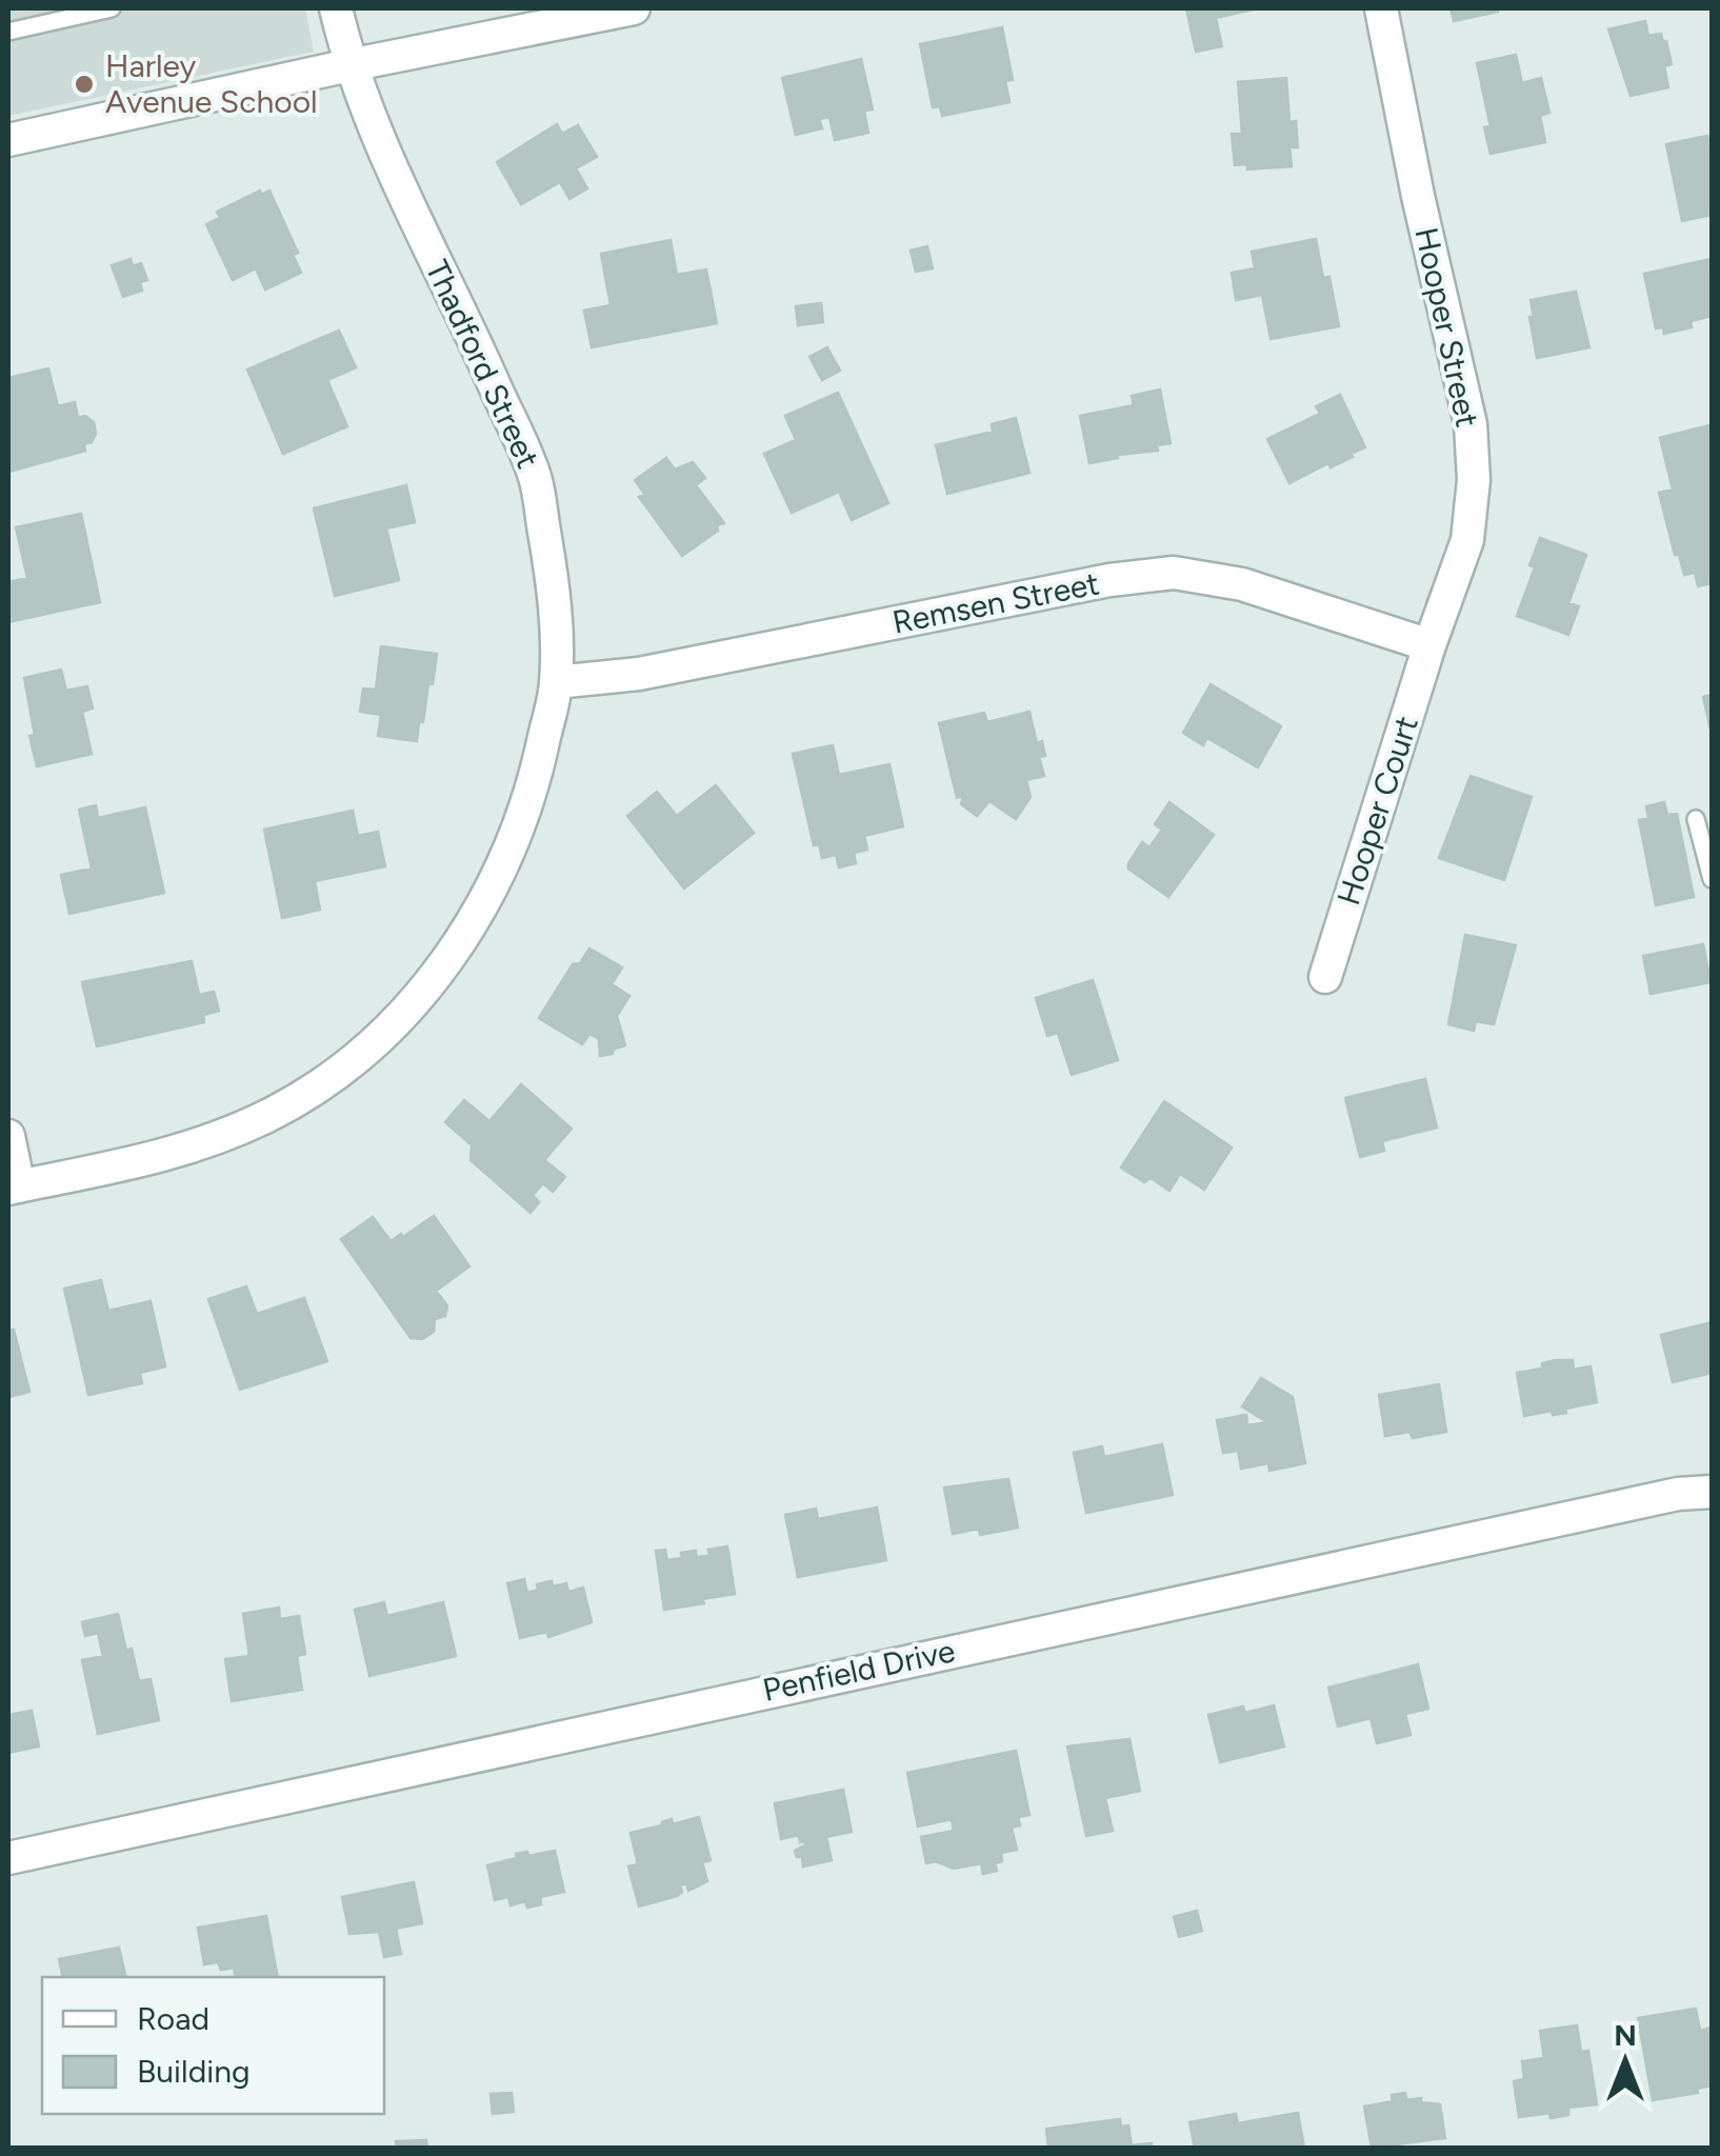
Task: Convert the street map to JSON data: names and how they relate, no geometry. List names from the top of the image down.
{
  "streets": {
    "street": [
      "Hooper Street",
      "Thadford Street",
      "Remsen Street",
      "Hooper Court",
      "Penfield Drive"
    ]
  },
  "crossings": [
    ["Hooper Street", "Remsen Street"],
    ["Hooper Street", "Hooper Court"],
    ["Thadford Street", "Remsen Street"],
    ["Remsen Street", "Hooper Court"]
  ],
  "places": ["Harley Avenue School"],
  "legend": ["Road", "Building"],
  "north": "top"
}
